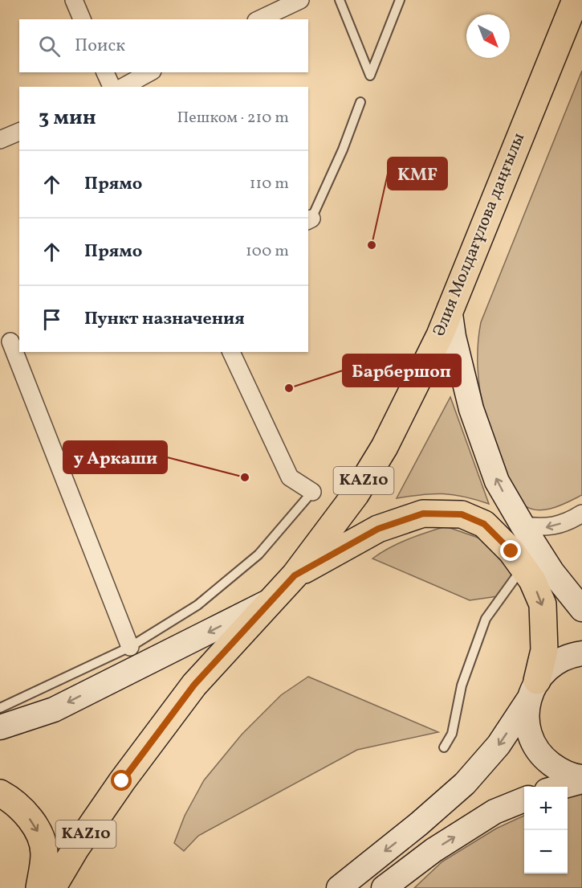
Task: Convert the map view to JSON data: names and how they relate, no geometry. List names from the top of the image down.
{
  "streets": {
    "main road": ["Әлия Молдағұлова даңғылы", "KAZ10"]
  },
  "crossings": [
    ["Әлия Молдағұлова даңғылы", "KAZ10"]
  ],
  "places": ["KMF", "Барбершоп", "у Аркаши"],
  "north": "bottom right",
  "page": {
    "search": "Поиск",
    "heading": ["3 мин", "Пешком · 210 m"],
    "list": [
      ["Прямо", "110 m"],
      ["Прямо", "100 m"],
      "Пункт назначения"
    ],
    "map_buttons": ["+", "−"]
  }
}
